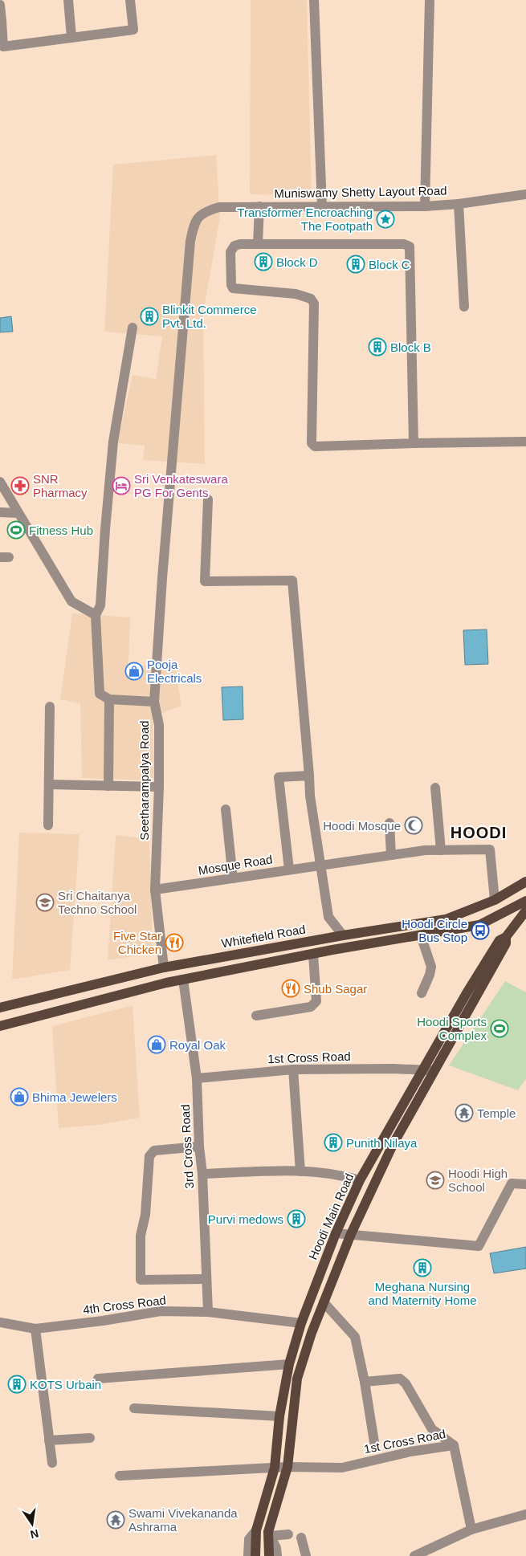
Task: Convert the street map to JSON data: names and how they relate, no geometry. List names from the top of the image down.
{
  "streets": {
    "main road": ["Whitefield Road", "Hoodi Main Road"],
    "street": [
      "Muniswamy Shetty Layout Road",
      "Seetharampalya Road",
      "Mosque Road",
      "1st Cross Road",
      "3rd Cross Road",
      "4th Cross Road"
    ]
  },
  "crossings": [
    ["Muniswamy Shetty Layout Road", "Seetharampalya Road"],
    ["Seetharampalya Road", "Mosque Road"],
    ["Seetharampalya Road", "Whitefield Road"],
    ["Mosque Road", "Whitefield Road"],
    ["1st Cross Road", "3rd Cross Road"],
    ["1st Cross Road", "Hoodi Main Road"],
    ["3rd Cross Road", "4th Cross Road"],
    ["Hoodi Main Road", "4th Cross Road"]
  ],
  "districts": ["HOODI"],
  "places": {
    "place": ["Transformer Encroaching The Footpath"],
    "building": [
      "Block D",
      "Block C",
      "Blinkit Commerce Pvt. Ltd.",
      "Block B",
      "Punith Nilaya",
      "Purvi medows",
      "Meghana Nursing and Maternity Home",
      "KOTS Urbain"
    ],
    "pharmacy": ["SNR Pharmacy"],
    "hotel": ["Sri Venkateswara PG For Gents"],
    "sports": ["Fitness Hub", "Hoodi Sports Complex"],
    "shop": ["Pooja Electricals", "Royal Oak", "Bhima Jewelers"],
    "mosque": ["Hoodi Mosque"],
    "school or university": ["Sri Chaitanya Techno School", "Hoodi High School"],
    "bus stop": ["Hoodi Circle Bus Stop"],
    "restaurant": ["Five Star Chicken", "Shub Sagar"],
    "temple": ["Temple", "Swami Vivekananda Ashrama"]
  },
  "north": "bottom"
}
